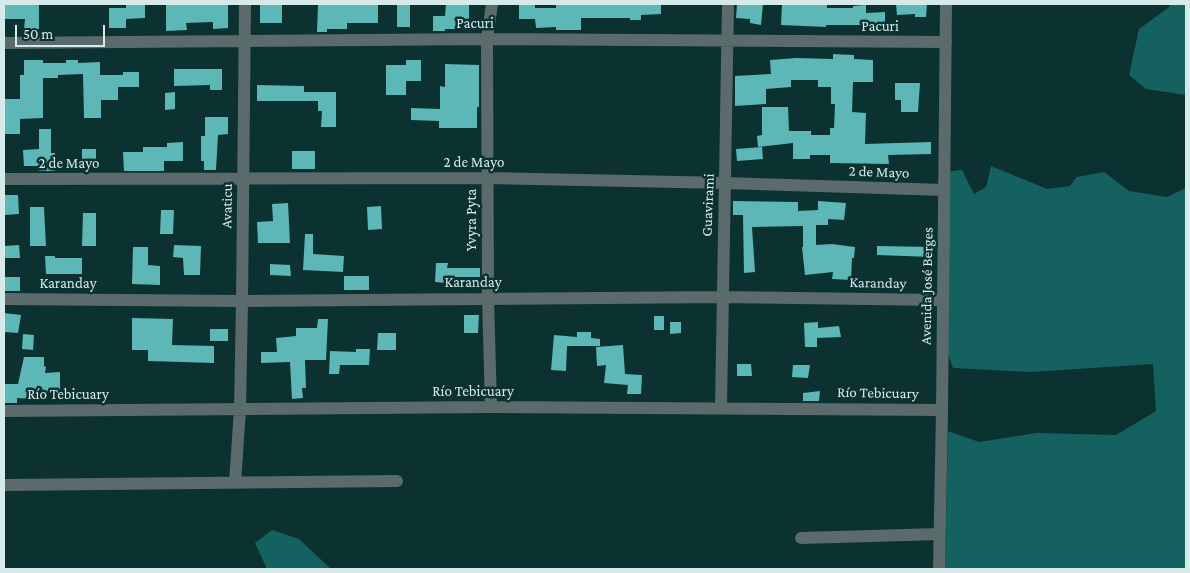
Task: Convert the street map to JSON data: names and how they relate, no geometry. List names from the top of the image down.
{
  "streets": {
    "street": [
      "Pacuri",
      "2 de Mayo",
      "Guavirami",
      "Avaticu",
      "Yvyra Pyta",
      "Karanday",
      "Avenida José Berges",
      "Río Tebicuary"
    ]
  },
  "crossings": [
    ["Pacuri", "Guavirami"],
    ["Pacuri", "Avaticu"],
    ["Pacuri", "Yvyra Pyta"],
    ["Pacuri", "Avenida José Berges"],
    ["2 de Mayo", "Guavirami"],
    ["2 de Mayo", "Avaticu"],
    ["2 de Mayo", "Yvyra Pyta"],
    ["2 de Mayo", "Avenida José Berges"],
    ["Guavirami", "Karanday"],
    ["Guavirami", "Río Tebicuary"],
    ["Avaticu", "Karanday"],
    ["Avaticu", "Río Tebicuary"],
    ["Yvyra Pyta", "Karanday"],
    ["Yvyra Pyta", "Río Tebicuary"],
    ["Karanday", "Avenida José Berges"],
    ["Avenida José Berges", "Río Tebicuary"]
  ],
  "scale_bar": "50 m"
}
